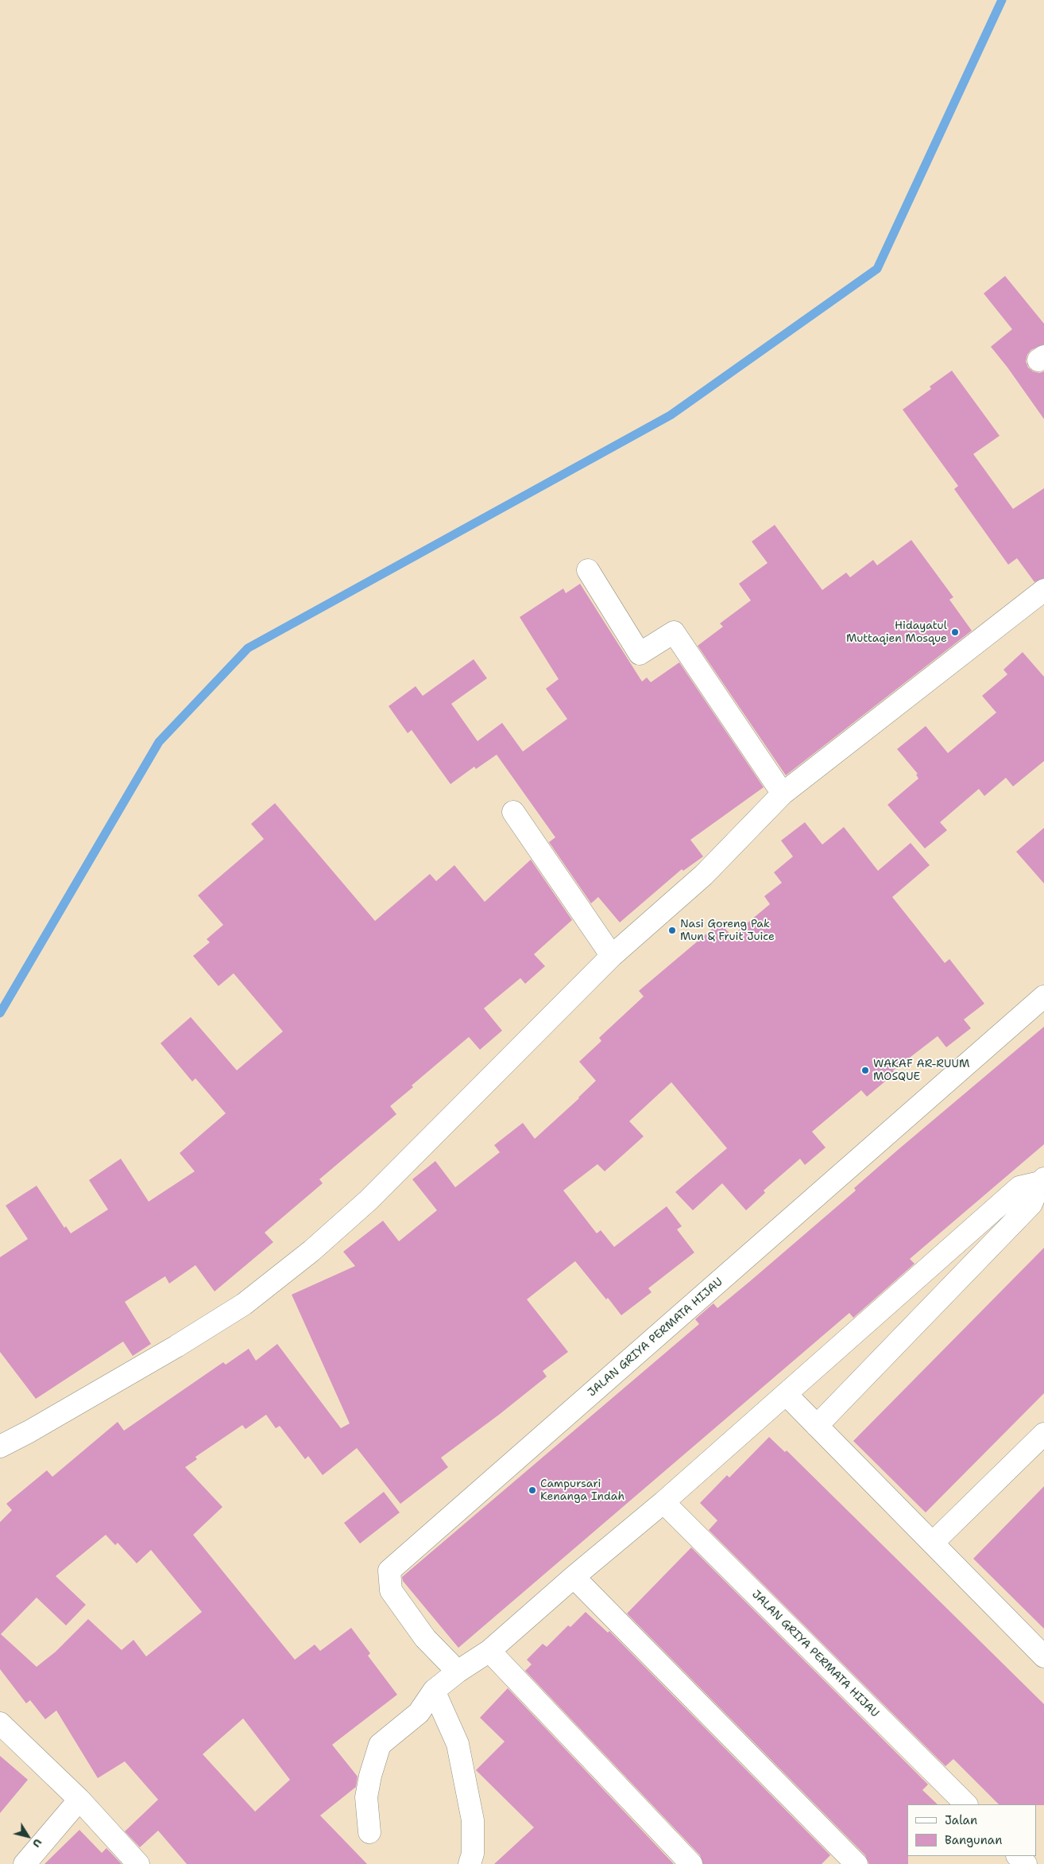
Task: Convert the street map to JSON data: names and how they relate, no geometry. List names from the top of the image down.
{
  "streets": {
    "street": ["JALAN GRIYA PERMATA HIJAU"]
  },
  "places": [
    "Hidayatul Muttaqien Mosque",
    "Nasi Goreng Pak Mun & Fruit Juice",
    "WAKAF AR-RUUM MOSQUE",
    "Campursari Kenanga Indah"
  ],
  "legend": ["Jalan", "Bangunan"],
  "north": "bottom right"
}
